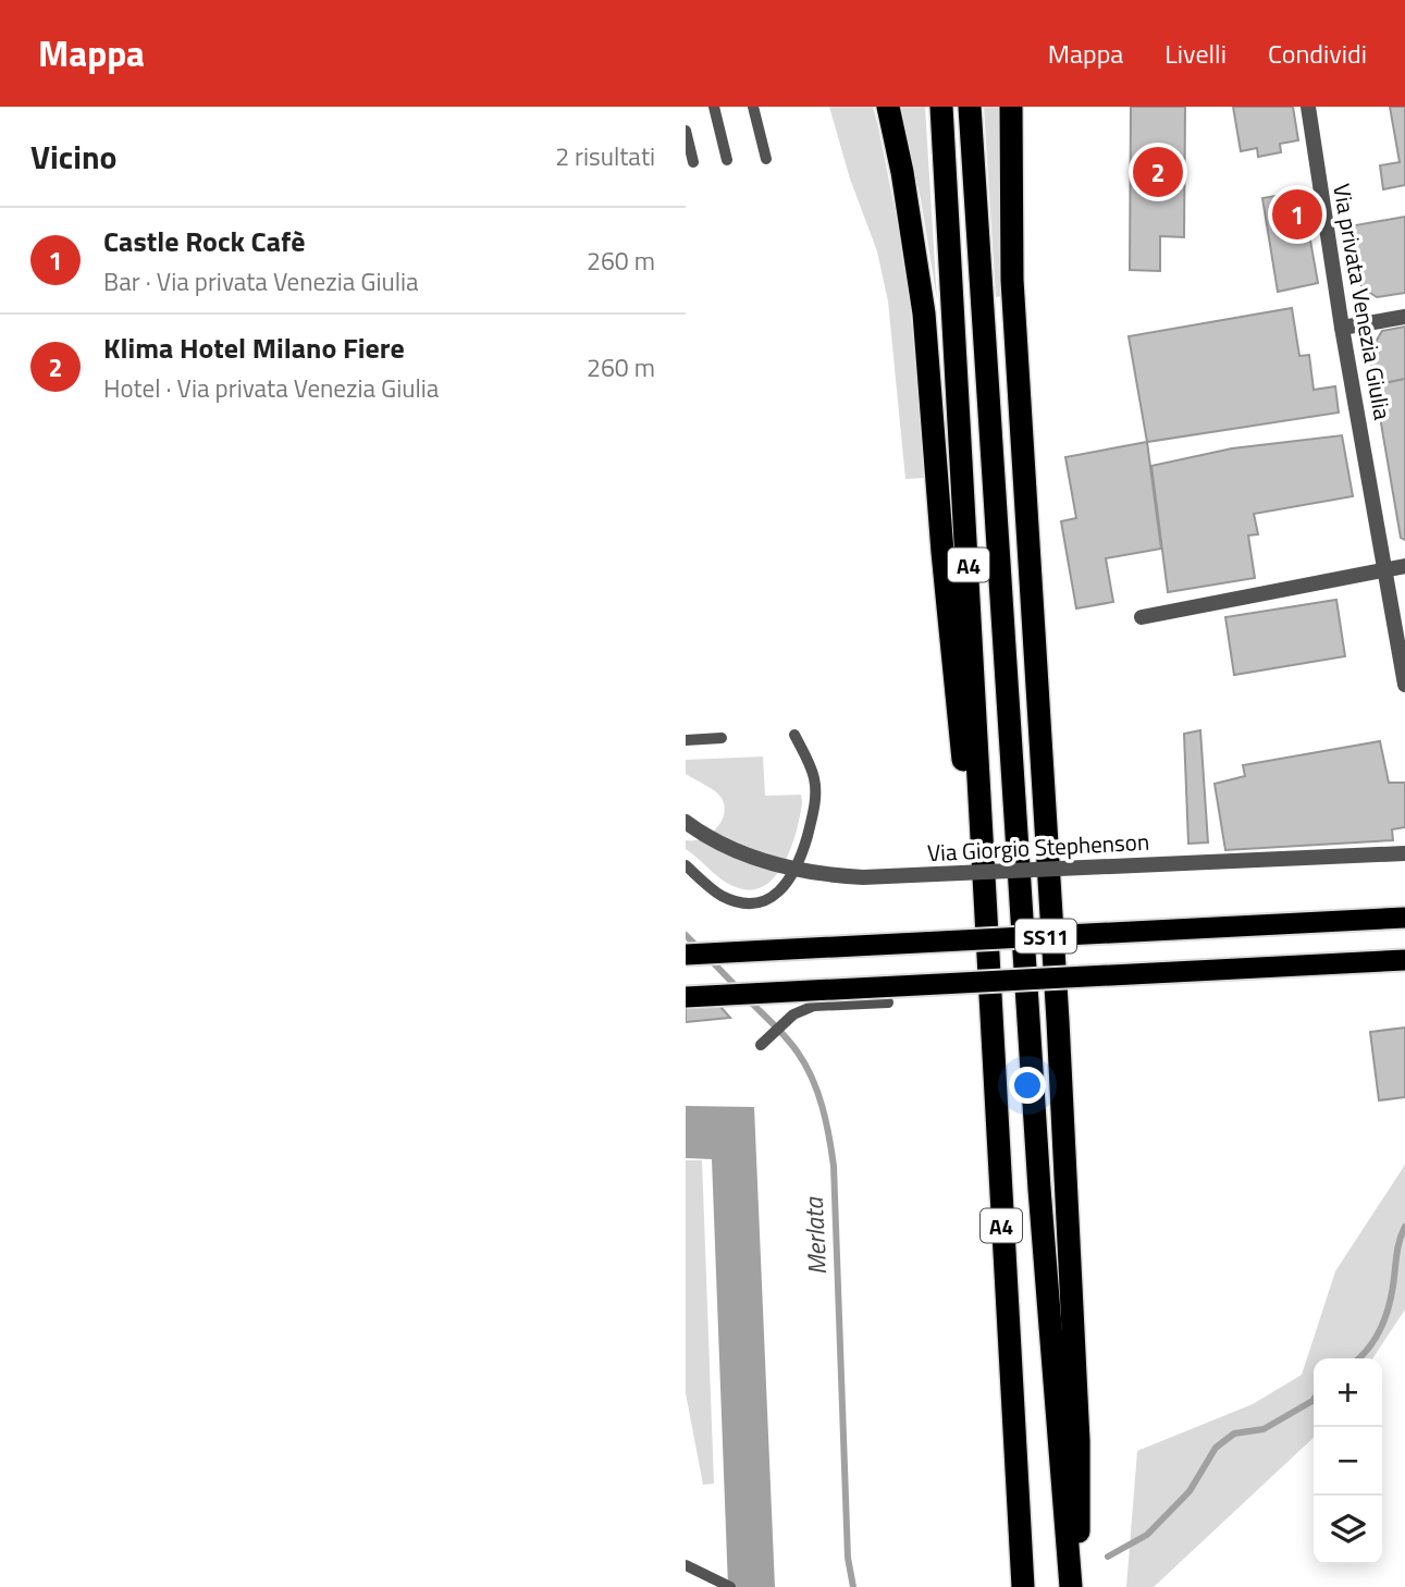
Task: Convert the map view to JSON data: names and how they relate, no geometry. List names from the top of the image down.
{
  "streets": {
    "highway": ["A4", "SS11"],
    "street": ["Via privata Venezia Giulia", "Via Giorgio Stephenson"]
  },
  "water": ["Merlata"],
  "page": {
    "header": "Mappa",
    "nav": ["Mappa", "Livelli", "Condividi"],
    "heading": ["Vicino", "2 risultati"],
    "pins": ["2", "1"],
    "list": [
      {
        "mark": "1",
        "name": "Castle Rock Cafè",
        "note": "Bar · Via privata Venezia Giulia",
        "value": "260 m"
      },
      {
        "mark": "2",
        "name": "Klima Hotel Milano Fiere",
        "note": "Hotel · Via privata Venezia Giulia",
        "value": "260 m"
      }
    ],
    "map_buttons": ["+", "−"]
  }
}
